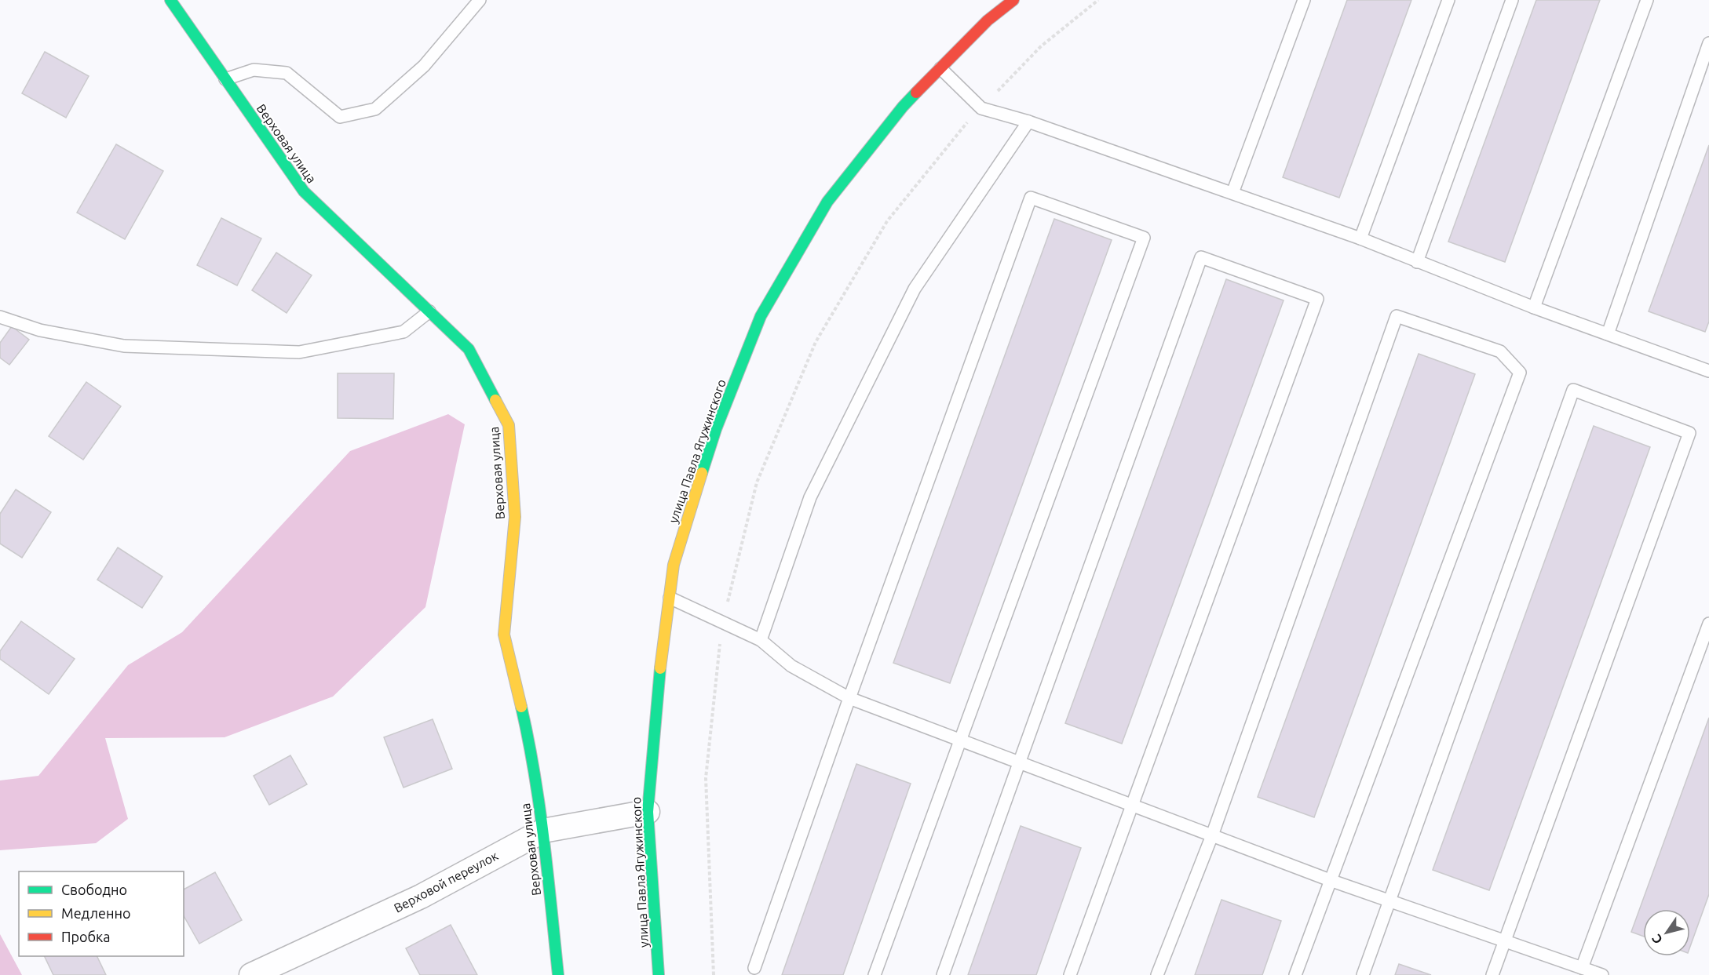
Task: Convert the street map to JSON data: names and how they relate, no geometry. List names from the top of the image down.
{
  "streets": {
    "street": ["Верховая улица", "улица Павла Ягужинского", "Верховой переулок"]
  },
  "crossings": [
    ["Верховая улица", "Верховой переулок"],
    ["улица Павла Ягужинского", "Верховой переулок"]
  ],
  "legend": ["Свободно", "Медленно", "Пробка"],
  "north": "bottom left"
}
